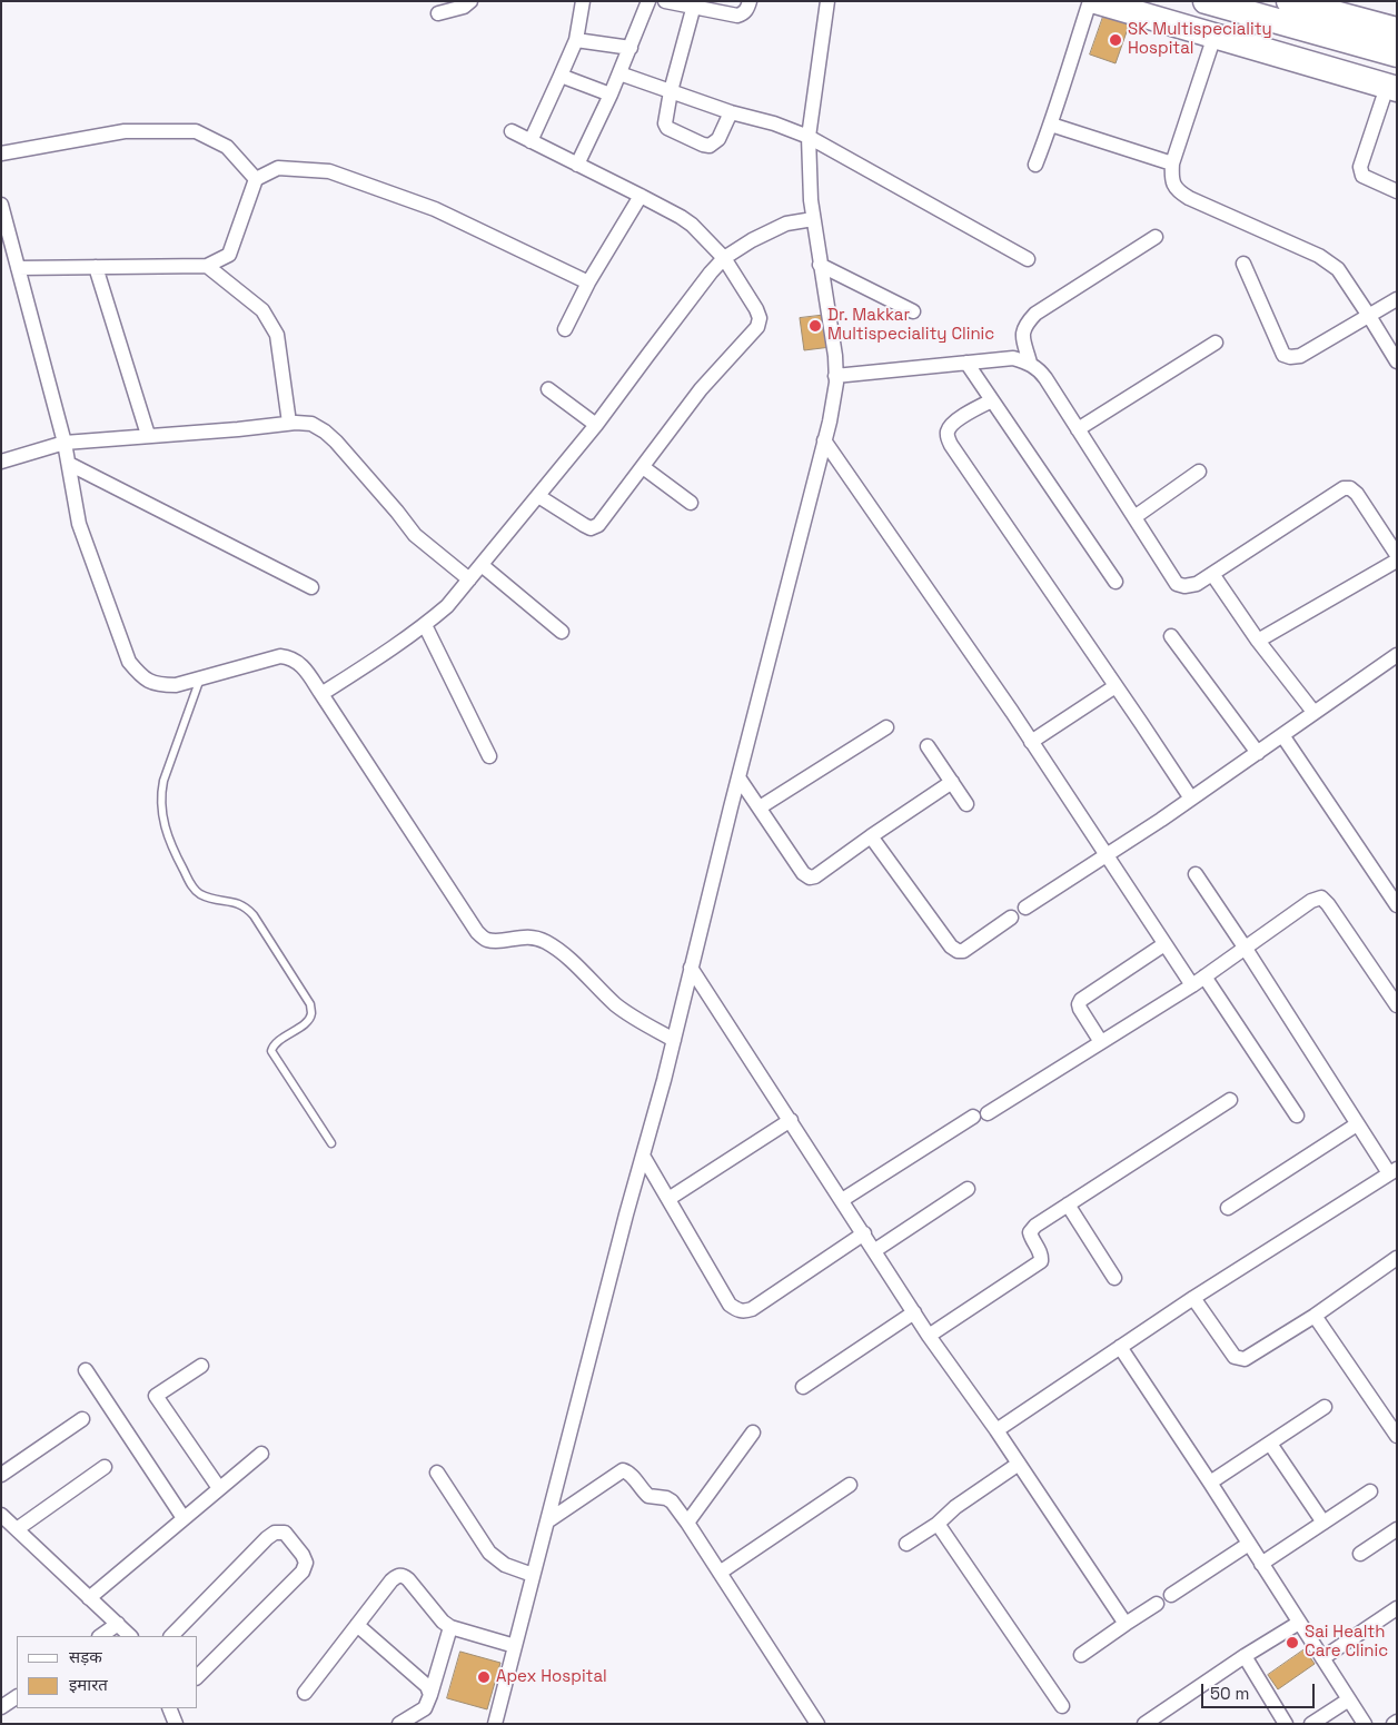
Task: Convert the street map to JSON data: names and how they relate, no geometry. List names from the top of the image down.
{
  "places": [
    "SK Multispeciality Hospital",
    "Dr. Makkar Multispeciality Clinic",
    "Sai Health Care Clinic",
    "Apex Hospital"
  ],
  "legend": ["सड़क", "इमारत"],
  "scale_bar": "50 m"
}
